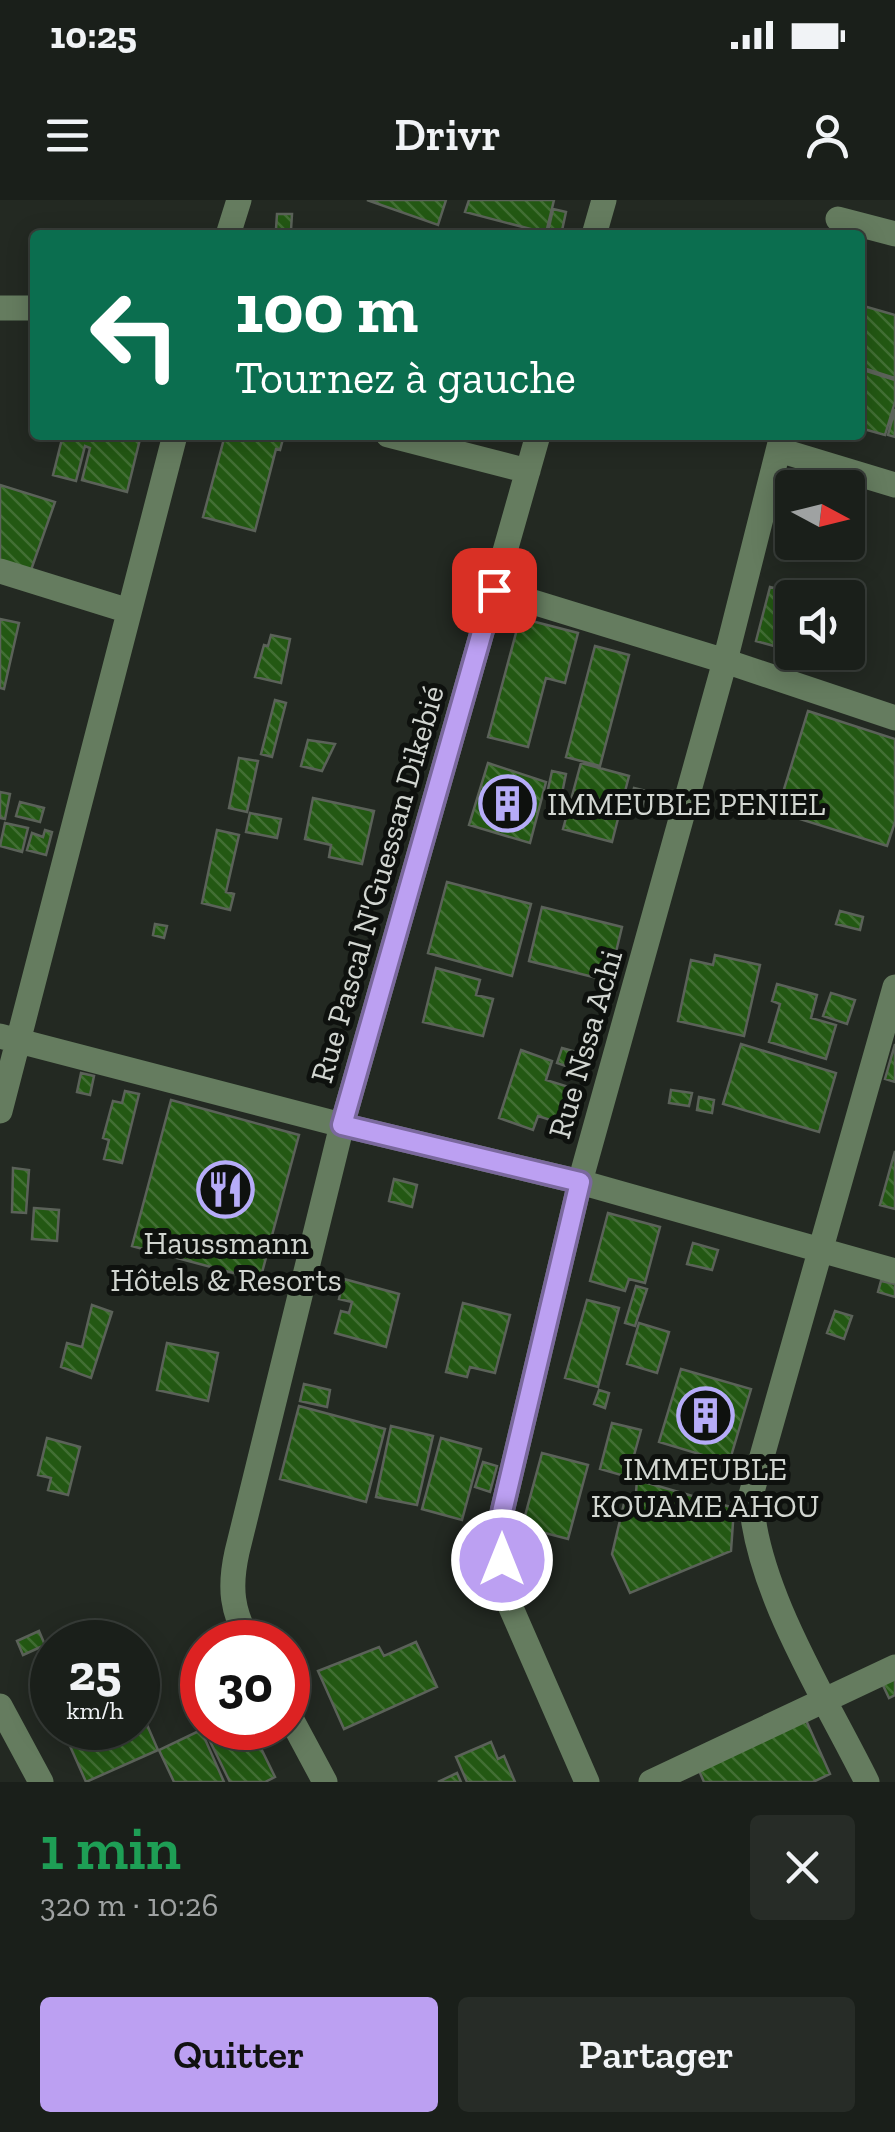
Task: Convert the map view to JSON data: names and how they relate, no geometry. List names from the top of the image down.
{
  "streets": {
    "street": ["Rue Pascal N'Guessan Dikebié", "Rue Nssa Achi"]
  },
  "places": {
    "building": ["IMMEUBLE PENIEL", "IMMEUBLE KOUAME AHOU"],
    "restaurant": ["Haussmann Hôtels & Resorts"]
  },
  "north": "right",
  "page": {
    "status": "10:25",
    "header": "Drivr",
    "turn": ["100 m", "Tournez à gauche"],
    "speed": "25 km/h",
    "limit": "30",
    "heading": ["1 min", "320 m · 10:26"],
    "buttons": ["Quitter", "Partager"]
  }
}
